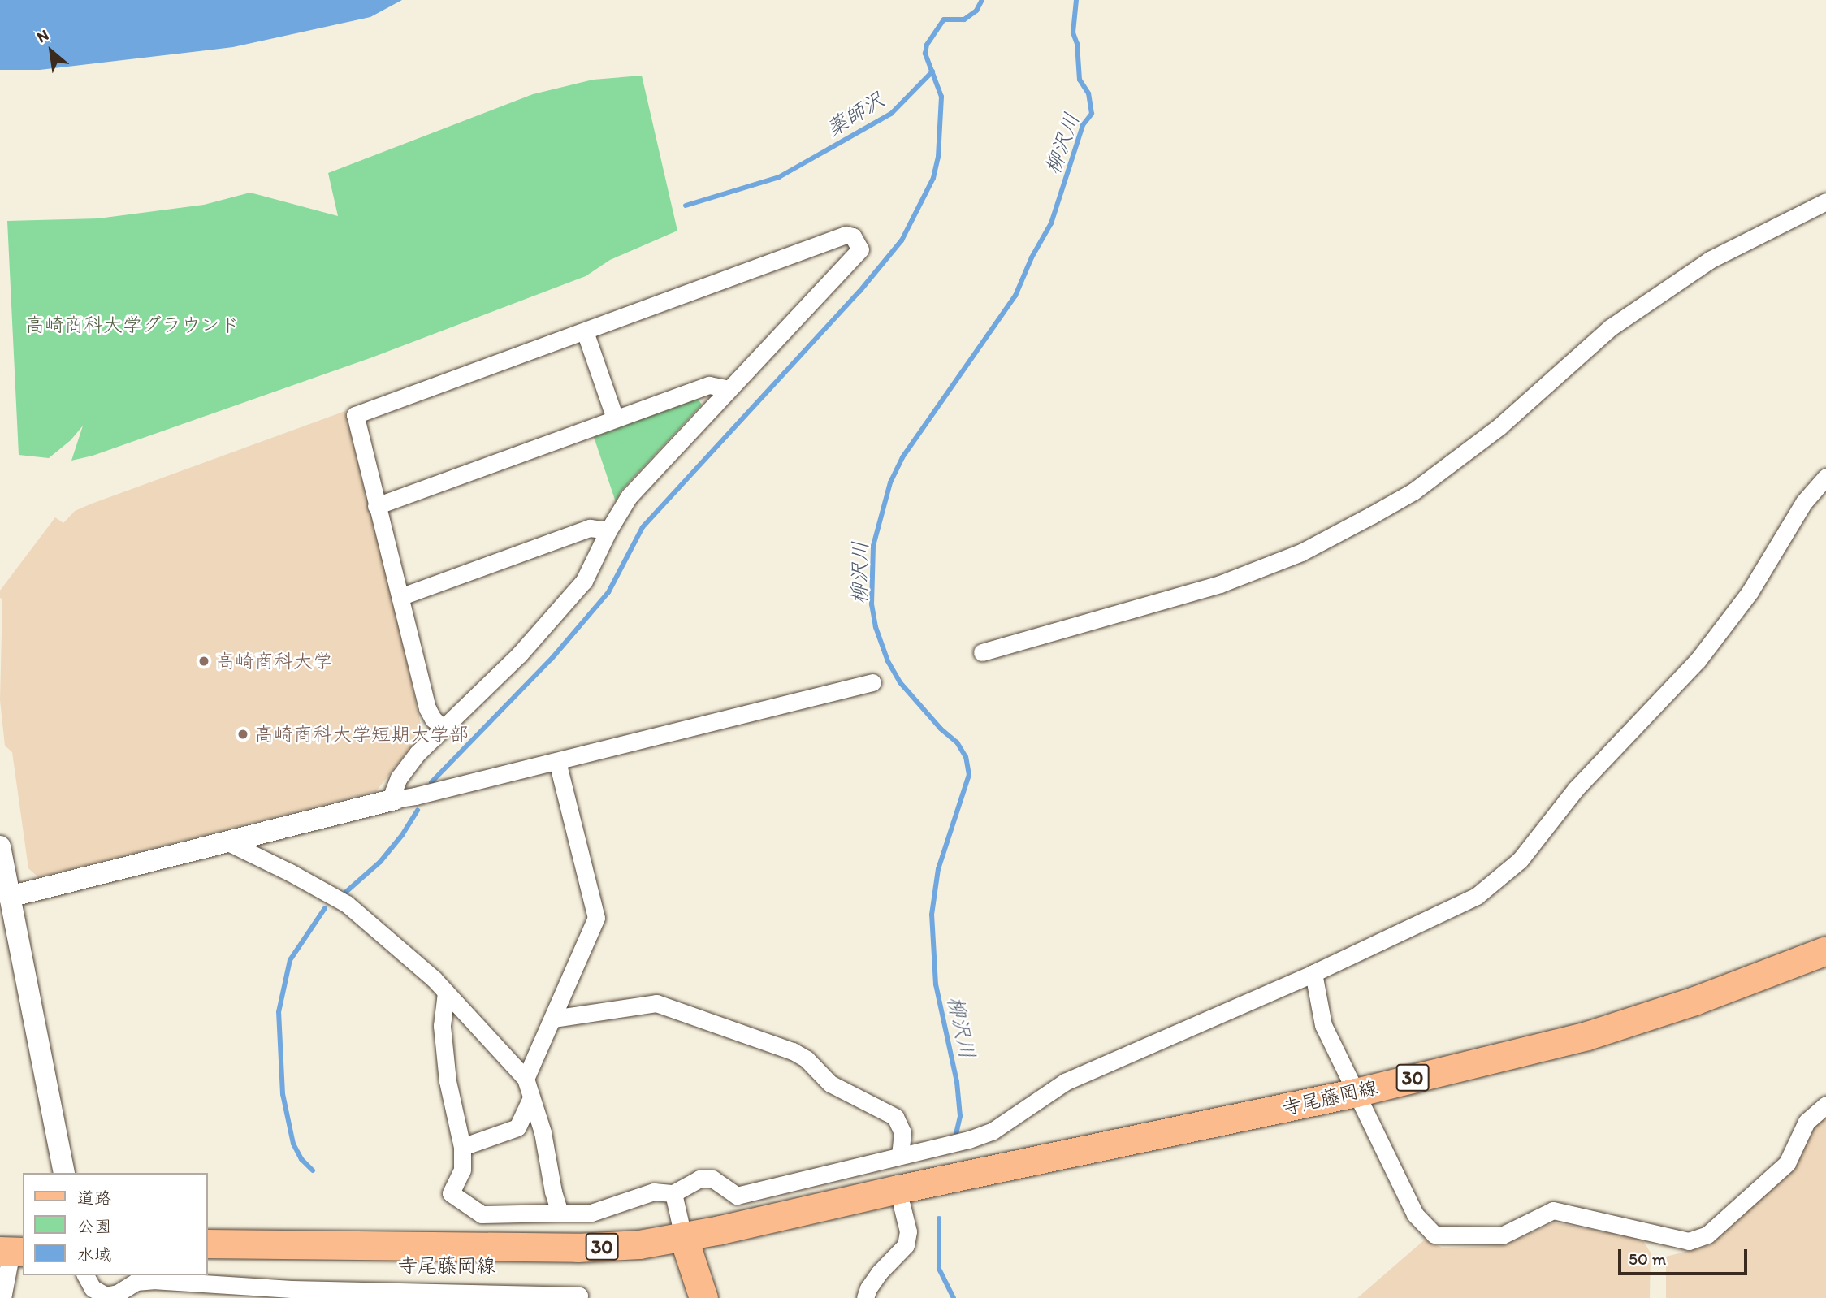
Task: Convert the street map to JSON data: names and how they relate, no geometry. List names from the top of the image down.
{
  "streets": {
    "main road": ["30", "寺尾藤岡線"]
  },
  "water": ["薬師沢", "柳沢川"],
  "parks": ["高崎商科大学グラウンド"],
  "places": ["高崎商科大学", "高崎商科大学短期大学部"],
  "legend": ["道路", "公園", "水域"],
  "scale_bar": "50 m",
  "north": "top left"
}
